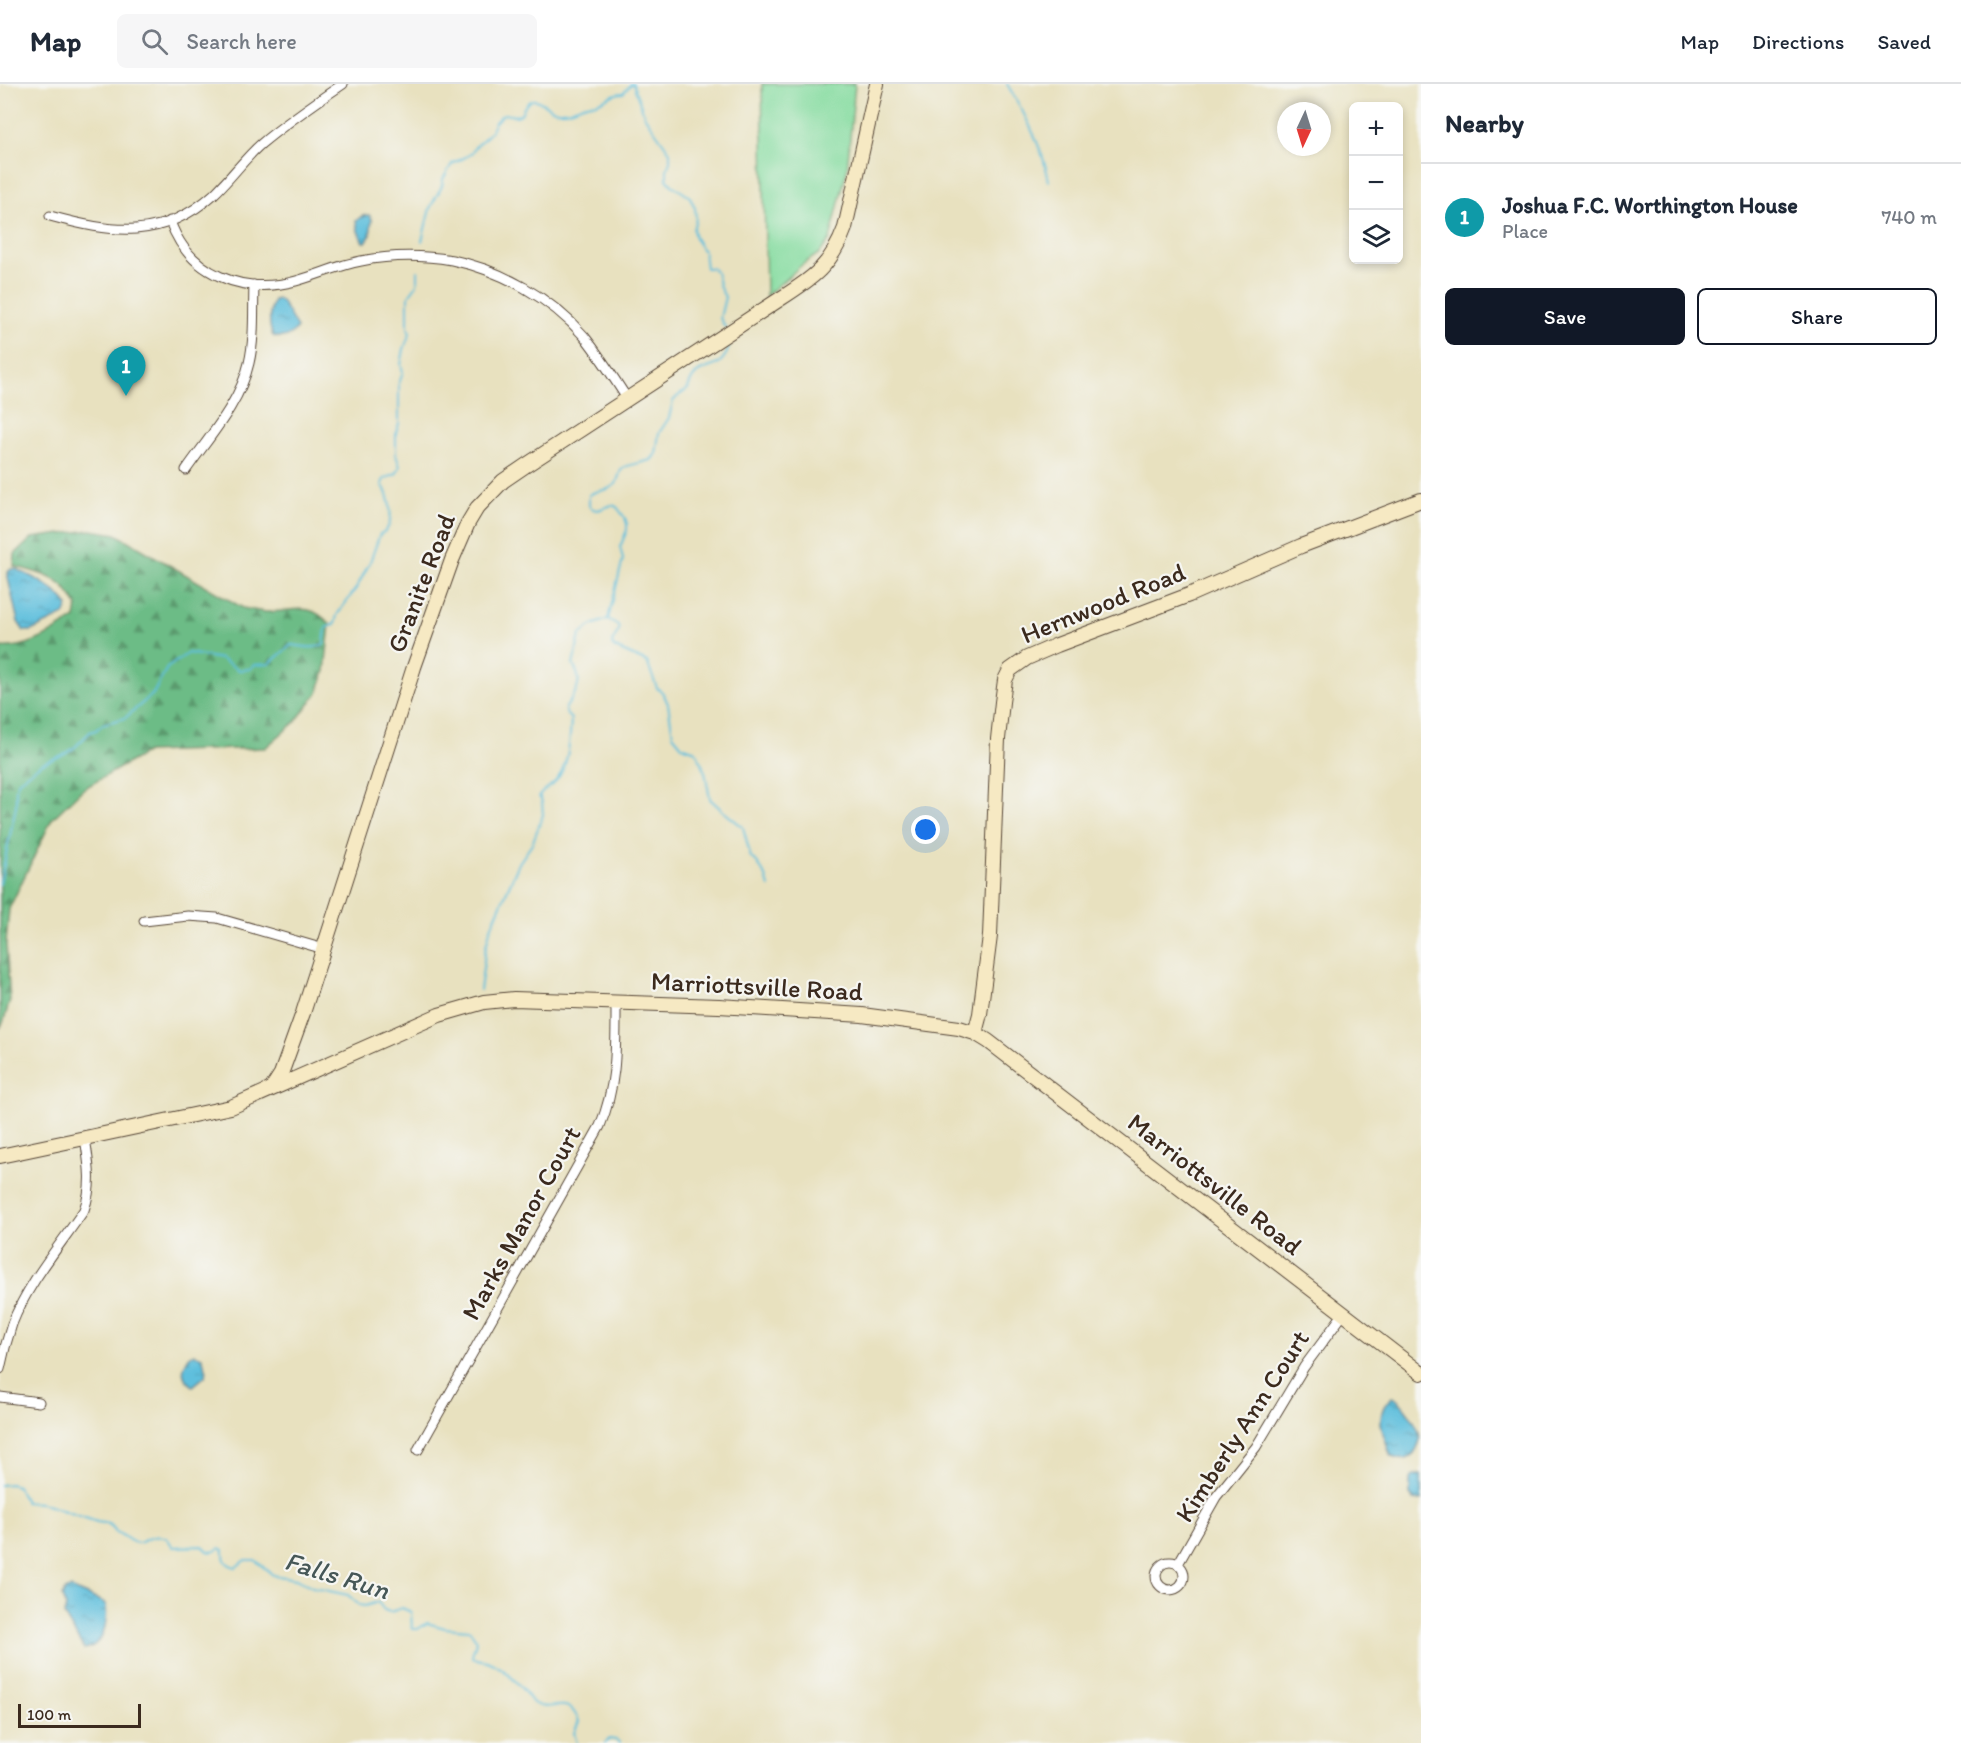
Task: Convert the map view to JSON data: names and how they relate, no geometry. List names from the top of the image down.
{
  "streets": {
    "street": [
      "Granite Road",
      "Hernwood Road",
      "Marriottsville Road",
      "Marks Manor Court",
      "Kimberly Ann Court"
    ]
  },
  "crossings": [
    ["Granite Road", "Marriottsville Road"],
    ["Hernwood Road", "Marriottsville Road"],
    ["Marriottsville Road", "Marks Manor Court"],
    ["Marriottsville Road", "Kimberly Ann Court"]
  ],
  "water": ["Falls Run"],
  "scale_bar": "100 m",
  "north": "bottom",
  "page": {
    "header": "Map",
    "search": "Search here",
    "nav": ["Map", "Directions", "Saved"],
    "heading": "Nearby",
    "map_buttons": ["+", "−"],
    "list": [
      {
        "mark": "1",
        "name": "Joshua F.C. Worthington House",
        "note": "Place",
        "value": "740 m"
      }
    ],
    "buttons": ["Save", "Share"],
    "pins": "1",
    "scale": "100 m"
  }
}
